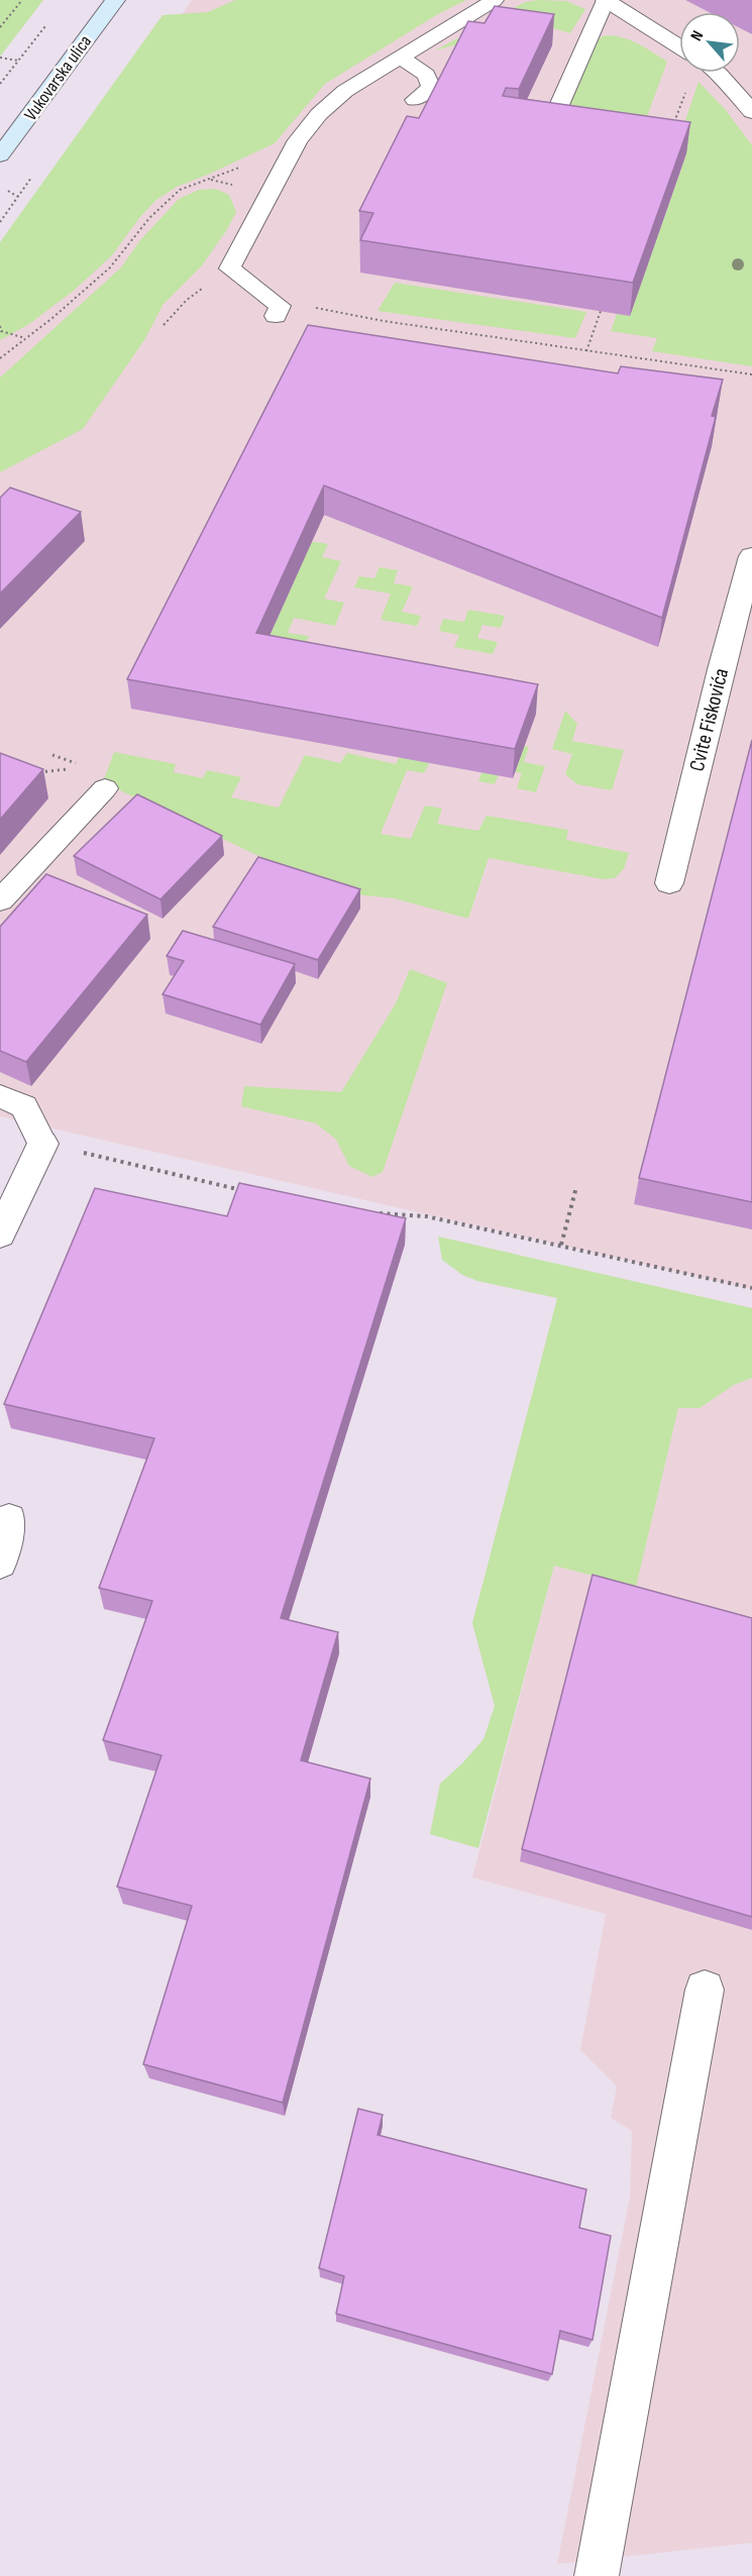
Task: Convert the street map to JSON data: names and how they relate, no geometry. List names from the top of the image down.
{
  "streets": {
    "street": ["Vukovarska ulica", "Cvite Fiskovića"]
  },
  "north": "top left"
}
